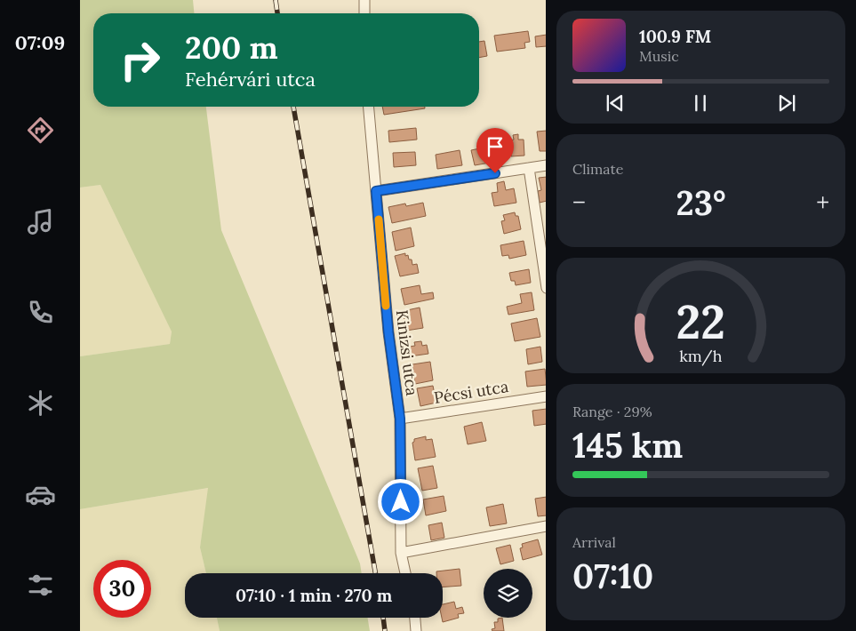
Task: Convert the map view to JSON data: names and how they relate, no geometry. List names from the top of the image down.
{
  "streets": {
    "street": ["Kinizsi utca", "Pécsi utca"]
  },
  "crossings": [
    ["Kinizsi utca", "Pécsi utca"]
  ],
  "page": {
    "tabs": "07:09",
    "turn": ["200 m", "Fehérvári utca"],
    "song": ["100.9 FM", "Music"],
    "tile": [
      "Climate",
      ["Range · 29%", "145 km"],
      ["Arrival", "07:10"]
    ],
    "heat": ["−", "23°", "+"],
    "limit": "30",
    "trip": "07:10 · 1 min · 270 m",
    "gauge": ["22", "km/h"]
  }
}
